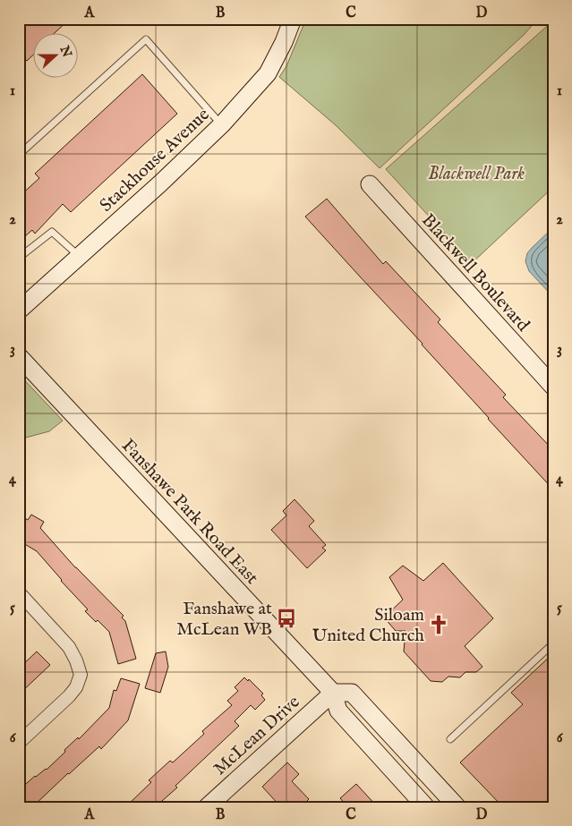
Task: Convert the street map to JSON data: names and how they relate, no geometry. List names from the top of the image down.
{
  "streets": {
    "street": [
      "Stackhouse Avenue",
      "Blackwell Boulevard",
      "Fanshawe Park Road East",
      "McLean Drive"
    ]
  },
  "crossings": [
    ["Fanshawe Park Road East", "McLean Drive"]
  ],
  "parks": ["Blackwell Park"],
  "places": {
    "bus stop": ["Fanshawe at McLean WB"],
    "church": ["Siloam United Church"]
  },
  "north": "right",
  "grid": {
    "columns": [
      "A",
      "B",
      "C",
      "D"
    ],
    "rows": [
      "1",
      "2",
      "3",
      "4",
      "5",
      "6"
    ]
  }
}
